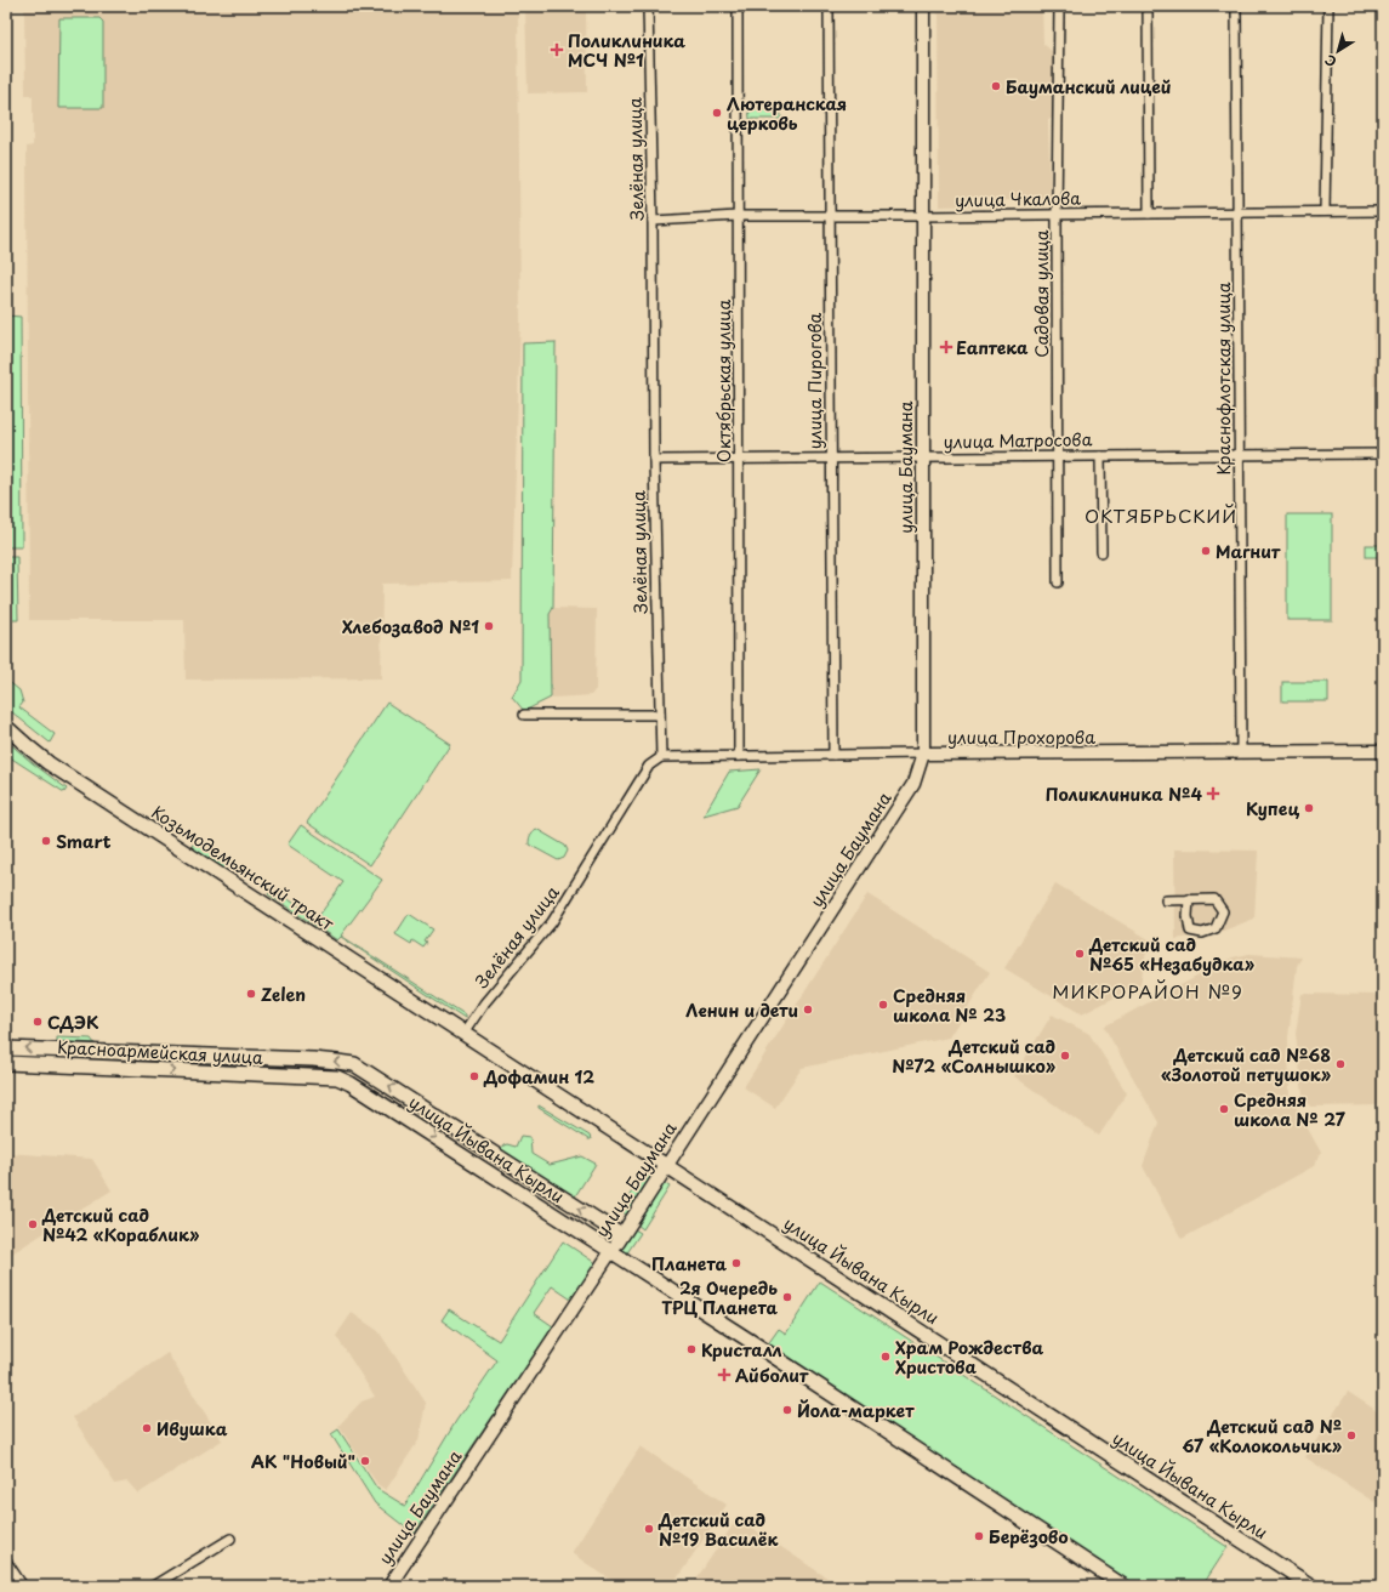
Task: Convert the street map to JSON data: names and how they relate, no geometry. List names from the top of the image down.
{
  "streets": {
    "main road": [
      "улица Баумана",
      "Козьмодемьянский тракт",
      "Красноармейская улица",
      "улица Йывана Кырли"
    ],
    "street": [
      "Зелёная улица",
      "улица Чкалова",
      "Садовая улица",
      "Краснофлотская улица",
      "Октябрьская улица",
      "улица Пирогова",
      "улица Матросова",
      "улица Прохорова"
    ]
  },
  "crossings": [
    ["Зелёная улица", "улица Чкалова"],
    ["Зелёная улица", "улица Матросова"],
    ["Зелёная улица", "улица Прохорова"],
    ["Зелёная улица", "Козьмодемьянский тракт"],
    ["Зелёная улица", "улица Йывана Кырли"],
    ["улица Чкалова", "Садовая улица"],
    ["улица Чкалова", "Краснофлотская улица"],
    ["улица Чкалова", "Октябрьская улица"],
    ["улица Чкалова", "улица Пирогова"],
    ["улица Чкалова", "улица Баумана"],
    ["Садовая улица", "улица Матросова"],
    ["Краснофлотская улица", "улица Матросова"],
    ["Краснофлотская улица", "улица Прохорова"],
    ["Октябрьская улица", "улица Матросова"],
    ["Октябрьская улица", "улица Прохорова"],
    ["улица Пирогова", "улица Матросова"],
    ["улица Пирогова", "улица Прохорова"],
    ["улица Матросова", "улица Баумана"],
    ["улица Баумана", "улица Прохорова"],
    ["улица Баумана", "улица Йывана Кырли"],
    ["Козьмодемьянский тракт", "улица Йывана Кырли"],
    ["Красноармейская улица", "улица Йывана Кырли"]
  ],
  "districts": ["ОКТЯБРЬСКИЙ", "МИКРОРАЙОН №9"],
  "places": {
    "health": [
      "Поликлиника МСЧ №1",
      "Еаптека",
      "Поликлиника №4",
      "Айболит"
    ],
    "other": [
      "Бауманский лицей",
      "Лютеранская церковь",
      "Магнит",
      "Хлебозавод №1",
      "Купец",
      "Smart",
      "Детский сад №65 «Незабудка»",
      "Zelen",
      "Средняя школа № 23",
      "Ленин и дети",
      "СДЭК",
      "Детский сад №72 «Солнышко»",
      "Детский сад №68 «Золотой петушок»",
      "Дофамин 12",
      "Средняя школа № 27",
      "Детский сад №42 «Кораблик»",
      "Планета",
      "2я Очередь ТРЦ Планета",
      "Кристалл",
      "Храм Рождества Христова",
      "Йола-маркет",
      "Ивушка",
      "Детский сад № 67 «Колокольчик»",
      "АК \"Новый\"",
      "Детский сад №19 Василёк",
      "Берёзово"
    ]
  },
  "north": "bottom left"
}
